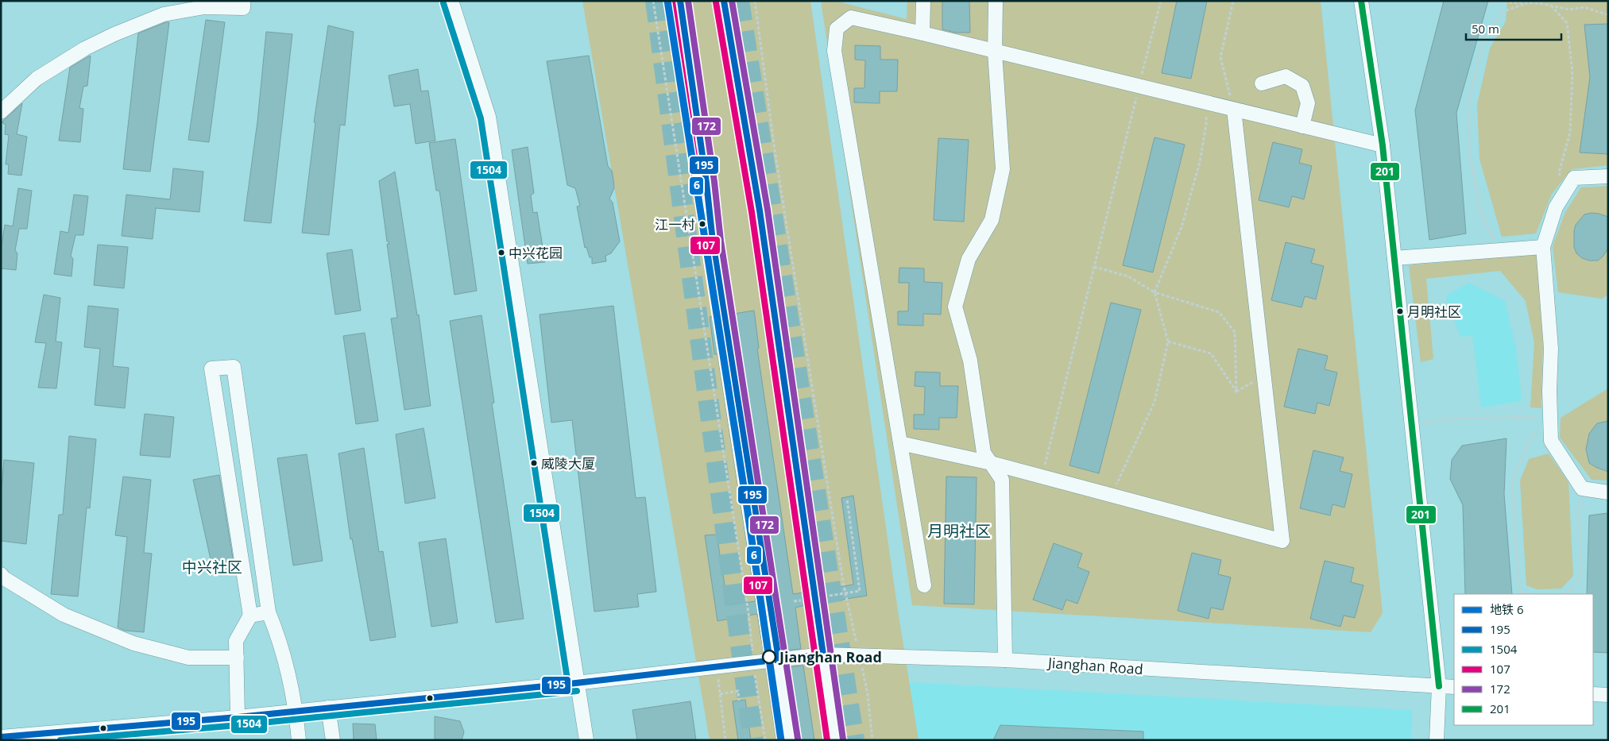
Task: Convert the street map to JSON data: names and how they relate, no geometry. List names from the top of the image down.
{
  "streets": {
    "street": ["Jianghan Road"]
  },
  "districts": ["月明社区", "中兴社区"],
  "places": [
    "江一村",
    "中兴花园",
    "月明社区",
    "威陵大厦",
    "Jianghan Road"
  ],
  "lines": [
    "metro line 6",
    "transit line 195",
    "transit line 172",
    "transit line 201",
    "transit line 107",
    "transit line 1504"
  ],
  "legend": [
    "地铁 6",
    "195",
    "1504",
    "107",
    "172",
    "201"
  ],
  "scale_bar": "50 m"
}
